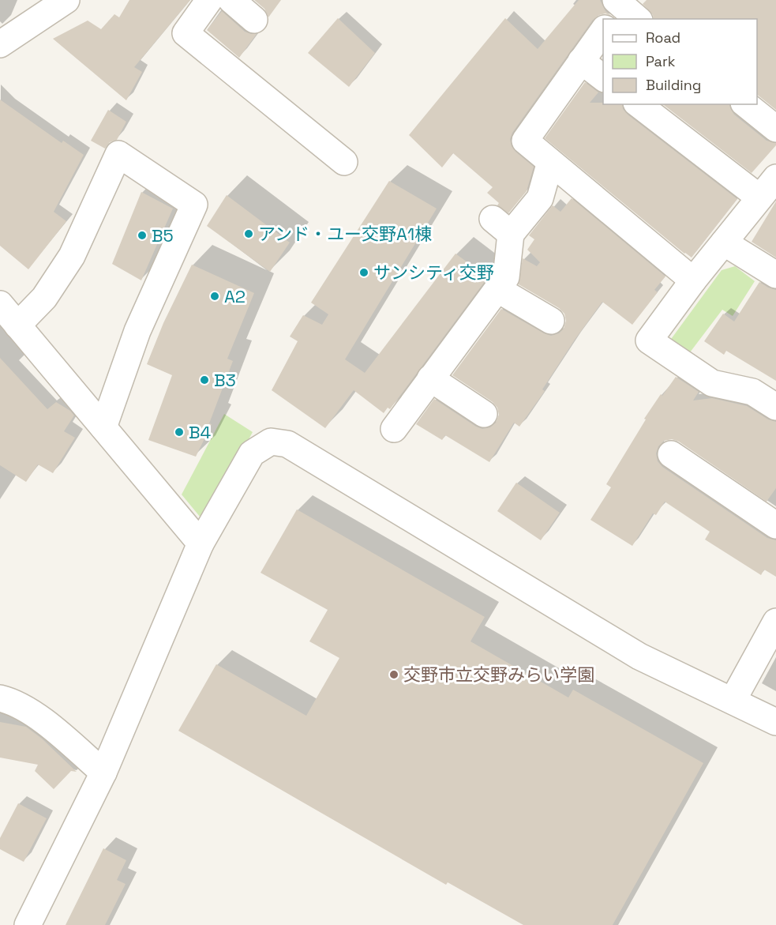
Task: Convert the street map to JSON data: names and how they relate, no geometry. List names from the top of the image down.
{
  "places": [
    "アンド・ユー交野A1棟",
    "B5",
    "サンシティ交野",
    "A2",
    "B3",
    "B4",
    "交野市立交野みらい学園"
  ],
  "legend": ["Road", "Park", "Building"]
}
